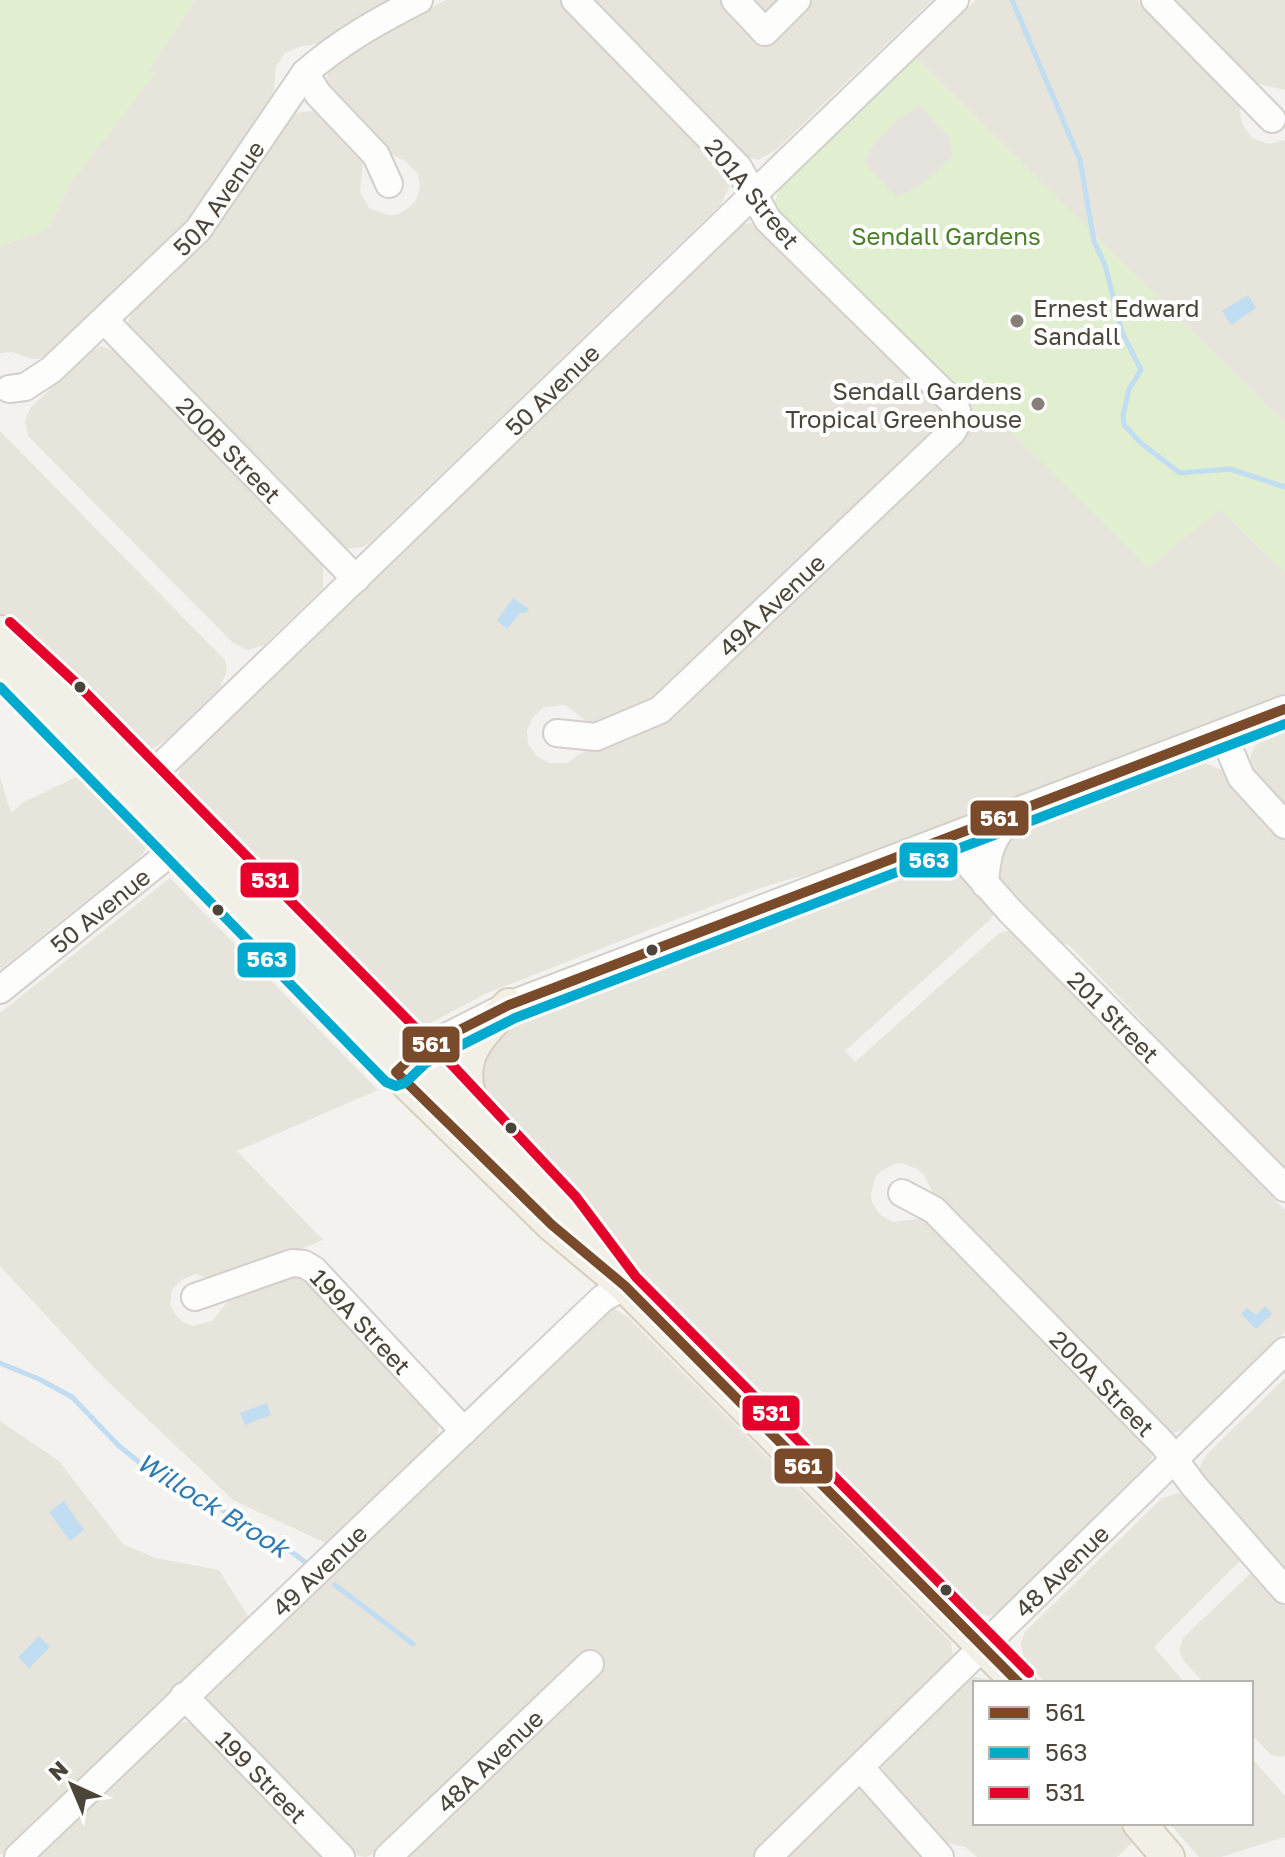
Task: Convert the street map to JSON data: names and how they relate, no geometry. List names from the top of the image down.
{
  "streets": {
    "street": [
      "201A Street",
      "50A Avenue",
      "50 Avenue",
      "200B Street",
      "49A Avenue",
      "201 Street",
      "199A Street",
      "200A Street",
      "49 Avenue",
      "48 Avenue",
      "48A Avenue",
      "199 Street"
    ]
  },
  "crossings": [
    ["201A Street", "50 Avenue"],
    ["201A Street", "49A Avenue"],
    ["50A Avenue", "200B Street"],
    ["50 Avenue", "200B Street"],
    ["199A Street", "49 Avenue"],
    ["200A Street", "48 Avenue"],
    ["49 Avenue", "199 Street"]
  ],
  "water": ["Willock Brook"],
  "parks": ["Sendall Gardens"],
  "places": ["Ernest Edward Sandall", "Sendall Gardens Tropical Greenhouse"],
  "lines": ["transit line 531", "transit line 563", "transit line 561"],
  "legend": ["561", "563", "531"],
  "north": "top left"
}
